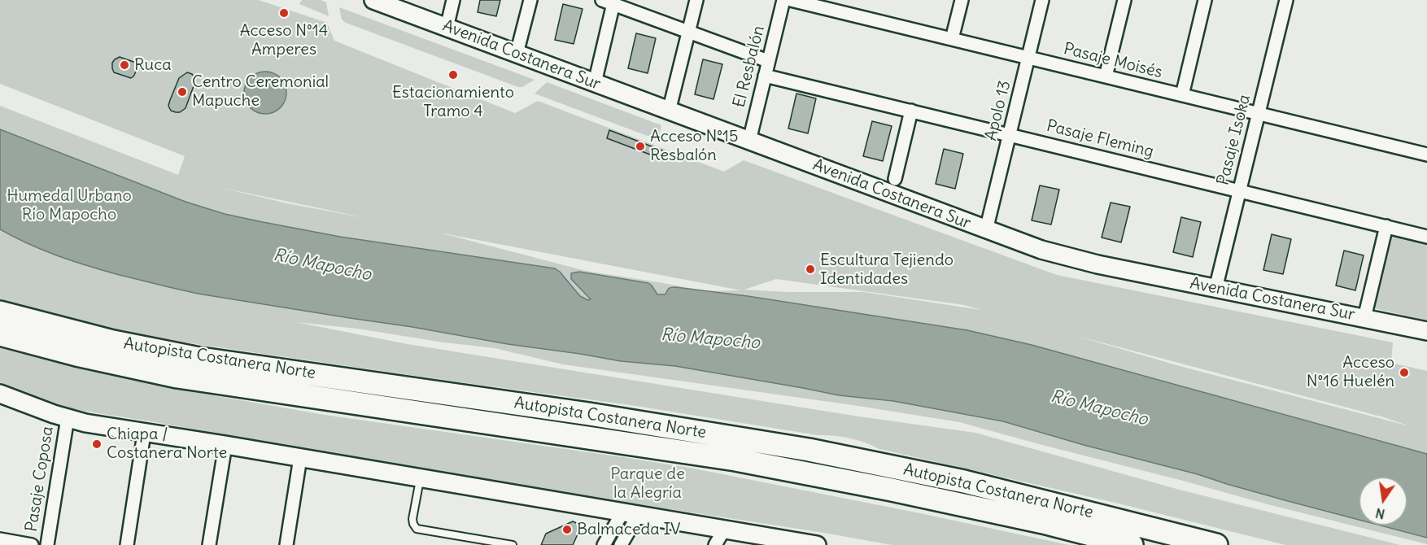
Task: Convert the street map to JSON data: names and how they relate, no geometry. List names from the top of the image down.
{
  "streets": {
    "highway": ["Autopista Costanera Norte"],
    "main road": ["Avenida Costanera Sur"],
    "street": [
      "Pasaje Moisés",
      "El Resbalón",
      "Apolo 13",
      "Pasaje Fleming",
      "Pasaje Isoka",
      "Pasaje Coposa"
    ]
  },
  "crossings": [
    ["Avenida Costanera Sur", "El Resbalón"],
    ["Avenida Costanera Sur", "Apolo 13"],
    ["Avenida Costanera Sur", "Pasaje Isoka"],
    ["Pasaje Moisés", "Apolo 13"],
    ["Pasaje Moisés", "Pasaje Isoka"],
    ["El Resbalón", "Pasaje Fleming"],
    ["Apolo 13", "Pasaje Fleming"],
    ["Pasaje Fleming", "Pasaje Isoka"]
  ],
  "water": ["Río Mapocho"],
  "parks": ["Humedal Urbano Río Mapocho", "Parque de la Alegría"],
  "places": [
    "Acceso N°14 Amperes",
    "Ruca",
    "Estacionamiento Tramo 4",
    "Centro Ceremonial Mapuche",
    "Acceso N°15 Resbalón",
    "Escultura Tejiendo Identidades",
    "Acceso N°16 Huelén",
    "Chiapa / Costanera Norte",
    "Balmaceda IV"
  ],
  "north": "bottom"
}
